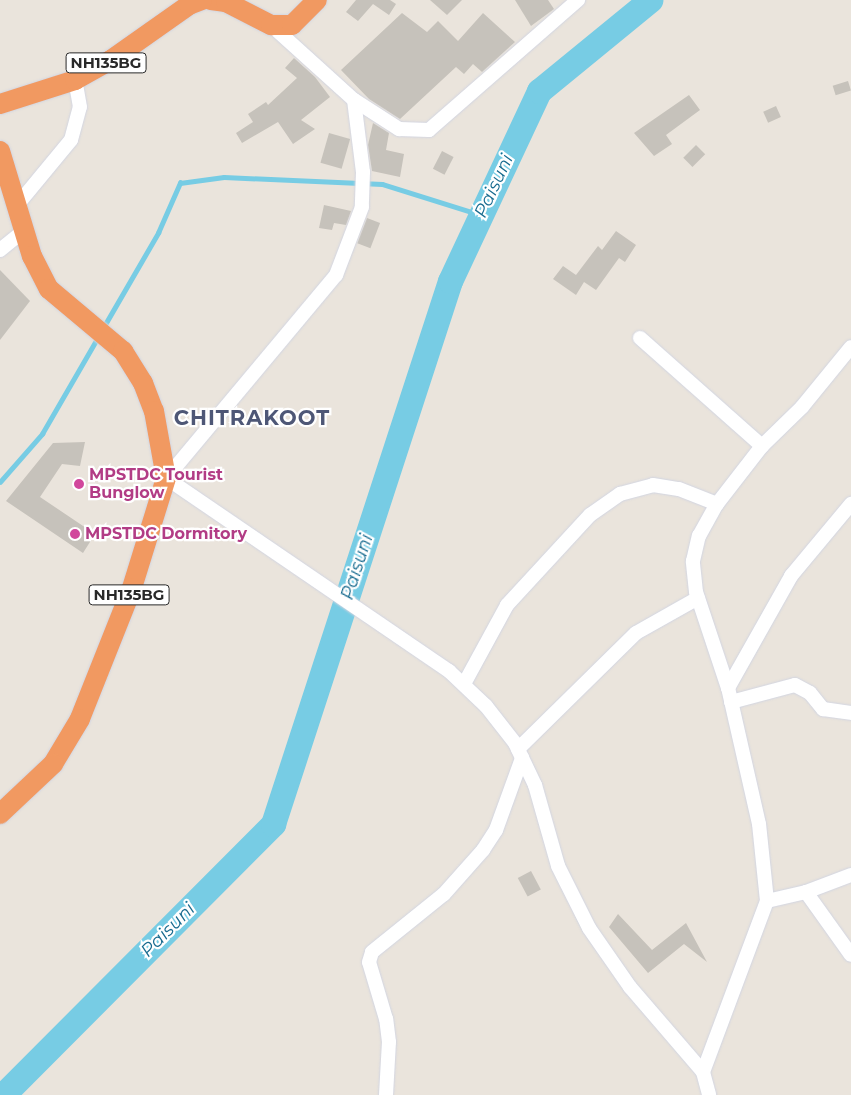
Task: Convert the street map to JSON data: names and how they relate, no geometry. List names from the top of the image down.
{
  "streets": {
    "highway": ["NH135BG"]
  },
  "districts": ["CHITRAKOOT"],
  "water": ["Paisuni"],
  "places": ["MPSTDC Tourist Bunglow", "MPSTDC Dormitory"]
}
